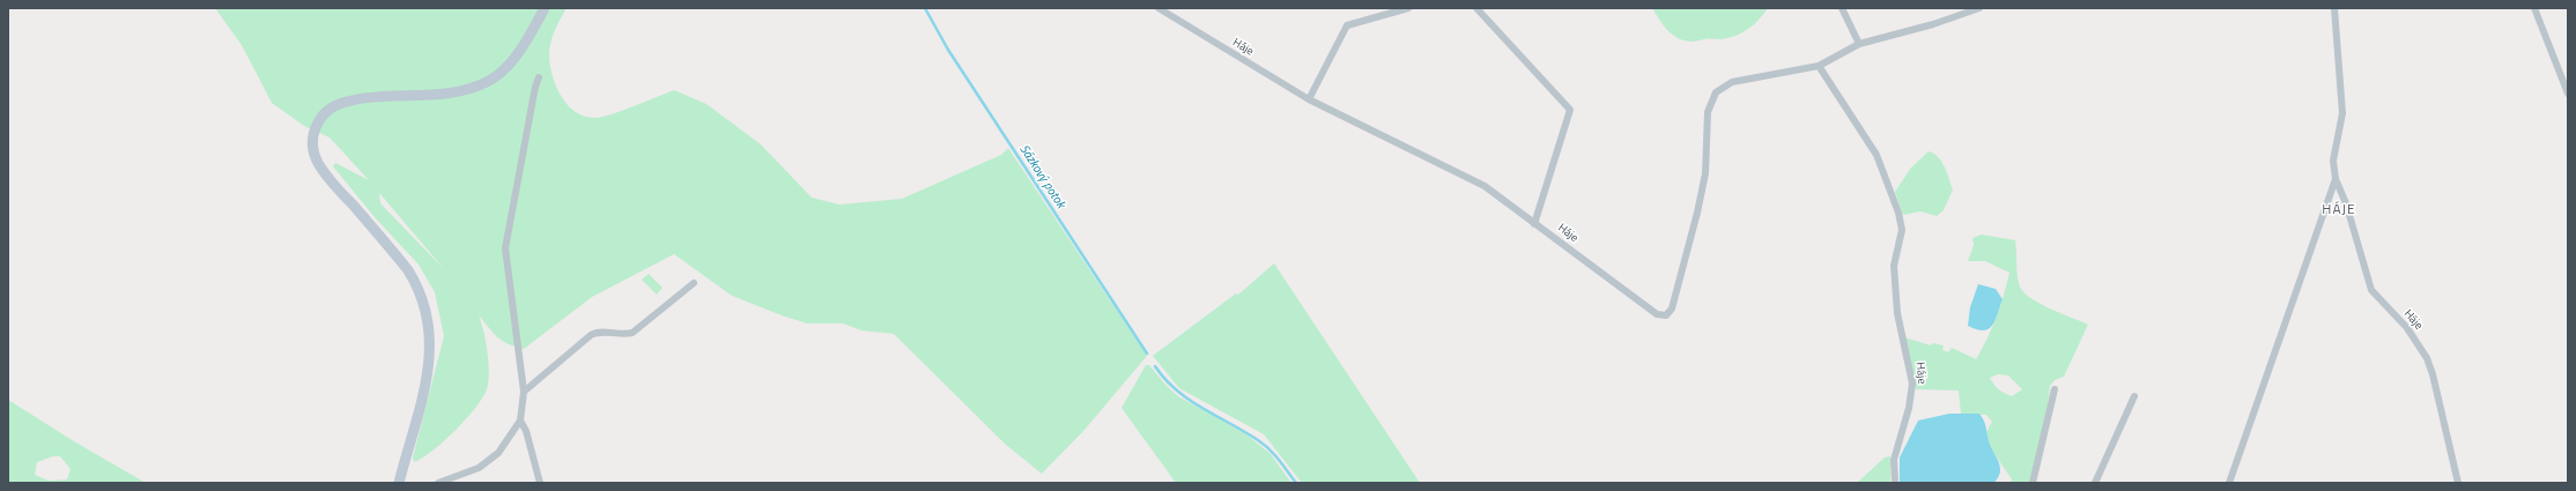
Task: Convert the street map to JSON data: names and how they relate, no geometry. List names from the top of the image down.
{
  "streets": {
    "street": ["Háje"]
  },
  "districts": ["HÁJE"],
  "water": ["Sázkový potok"]
}
